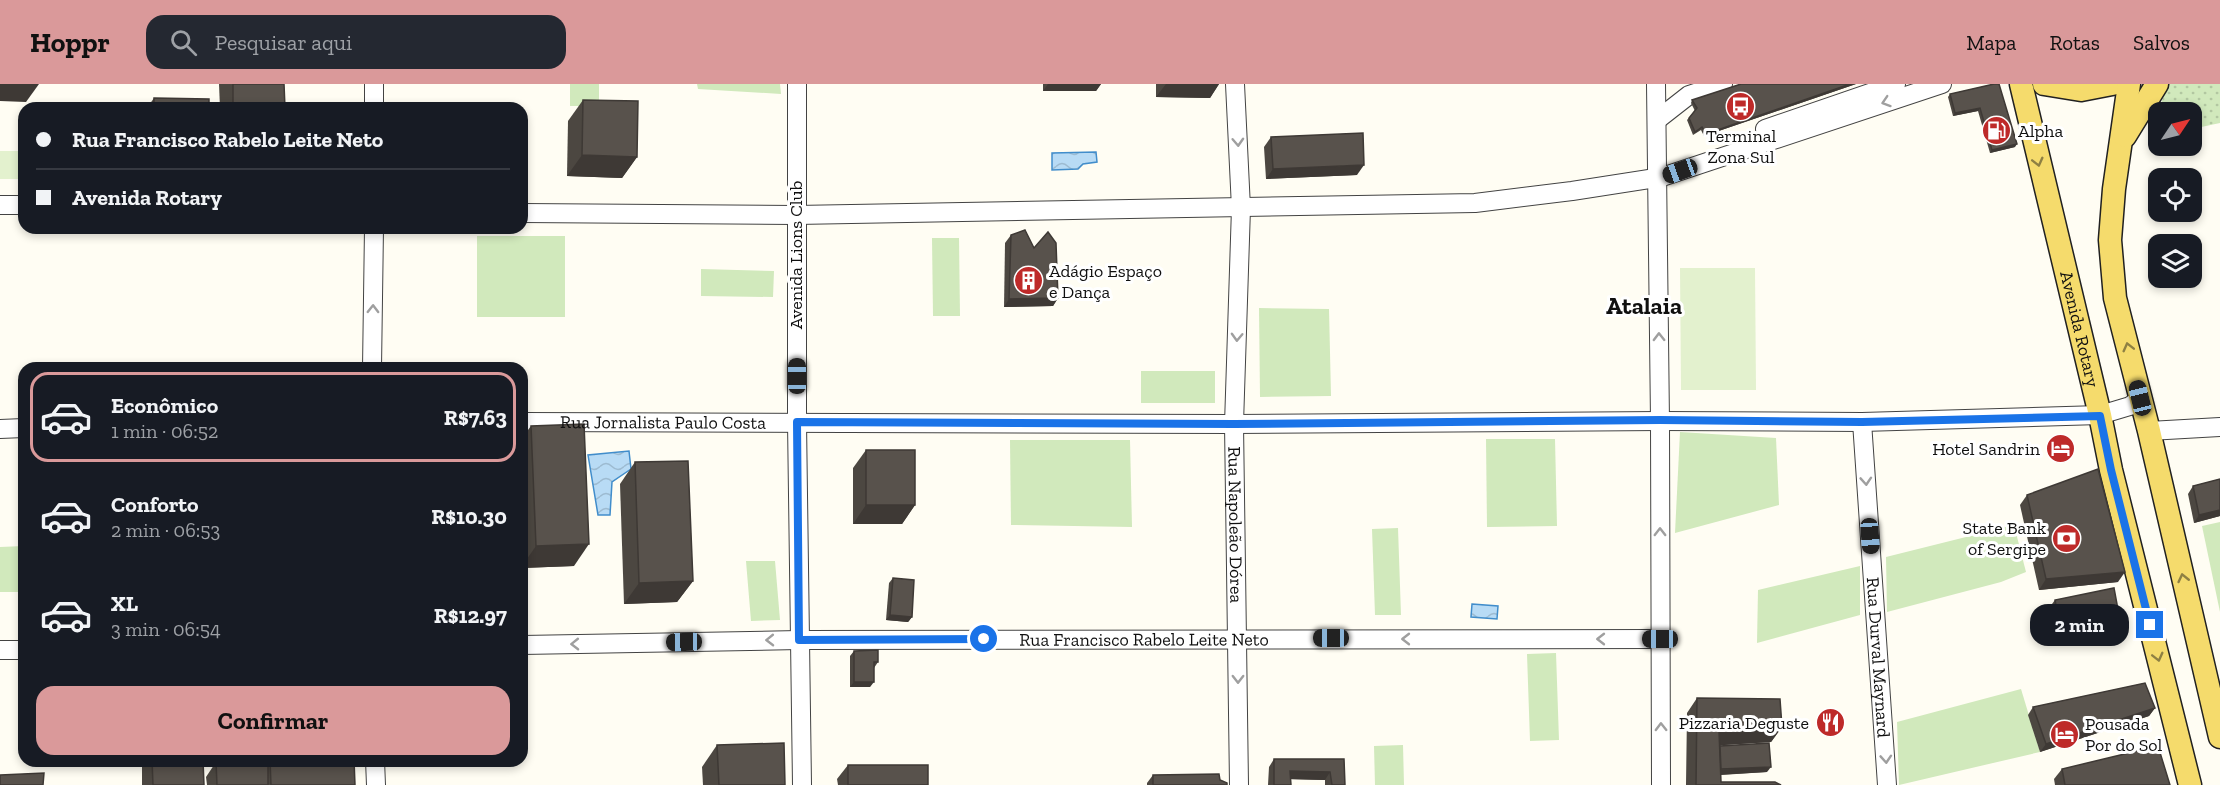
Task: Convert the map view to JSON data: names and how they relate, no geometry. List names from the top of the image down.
{
  "streets": {
    "main road": ["Avenida Rotary"],
    "street": [
      "Avenida Lions Club",
      "Rua Jornalista Paulo Costa",
      "Rua Napoleão Dórea",
      "Rua Francisco Rabelo Leite Neto",
      "Rua Durval Maynard"
    ]
  },
  "crossings": [
    ["Avenida Lions Club", "Rua Jornalista Paulo Costa"],
    ["Avenida Lions Club", "Rua Francisco Rabelo Leite Neto"],
    ["Avenida Rotary", "Rua Jornalista Paulo Costa"],
    ["Rua Jornalista Paulo Costa", "Rua Napoleão Dórea"],
    ["Rua Jornalista Paulo Costa", "Rua Durval Maynard"],
    ["Rua Napoleão Dórea", "Rua Francisco Rabelo Leite Neto"]
  ],
  "one_way": ["Rua Napoleão Dórea", "Rua Francisco Rabelo Leite Neto", "Rua Durval Maynard"],
  "districts": ["Atalaia"],
  "places": {
    "bus stop": ["Terminal Zona Sul"],
    "fuel station": ["Alpha"],
    "building": ["Adágio Espaço e Dança"],
    "hotel": ["Hotel Sandrin", "Pousada Por do Sol"],
    "bank": ["State Bank of Sergipe"],
    "restaurant": ["Pizzaria Deguste"]
  },
  "north": "top right",
  "page": {
    "header": "Hoppr",
    "search": "Pesquisar aqui",
    "nav": ["Mapa", "Rotas", "Salvos"],
    "banner": ["Rua Francisco Rabelo Leite Neto", "Avenida Rotary"],
    "list": [
      {
        "name": "Econômico",
        "note": "1 min · 06:52",
        "value": "R$7.63"
      },
      {
        "name": "Conforto",
        "note": "2 min · 06:53",
        "value": "R$10.30"
      },
      {
        "name": "XL",
        "note": "3 min · 06:54",
        "value": "R$12.97"
      }
    ],
    "bubble": "2 min",
    "buttons": "Confirmar"
  }
}
